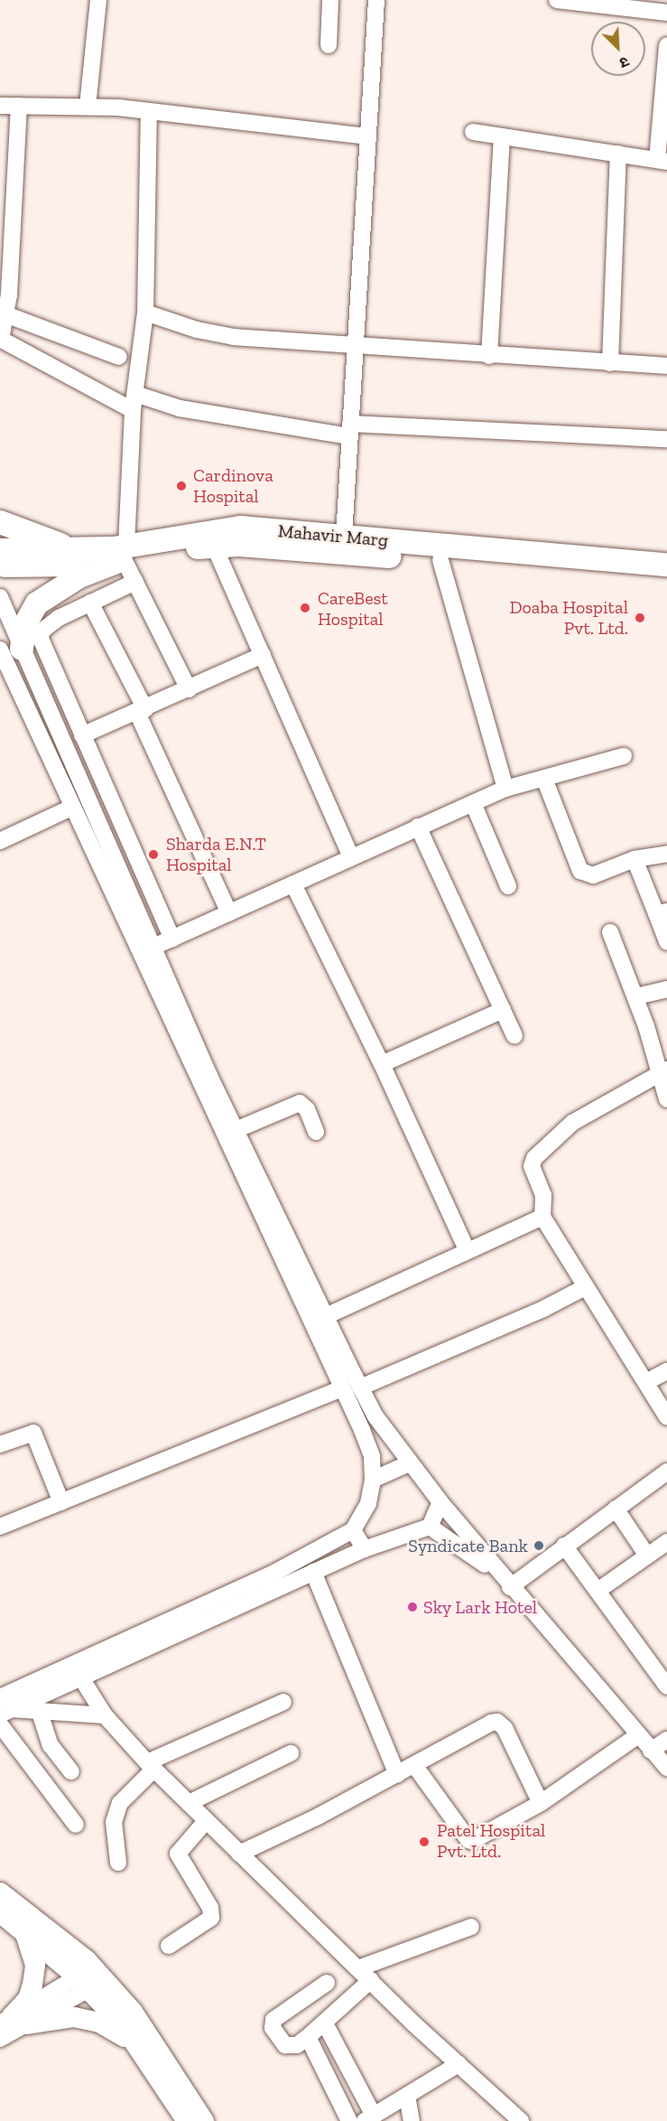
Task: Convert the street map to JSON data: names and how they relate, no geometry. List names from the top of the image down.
{
  "streets": {
    "highway": ["Mahavir Marg"]
  },
  "places": [
    "Cardinova Hospital",
    "CareBest Hospital",
    "Doaba Hospital Pvt. Ltd.",
    "Sharda E.N.T Hospital",
    "Syndicate Bank",
    "Sky Lark Hotel",
    "Patel Hospital Pvt. Ltd."
  ],
  "north": "bottom right"
}
